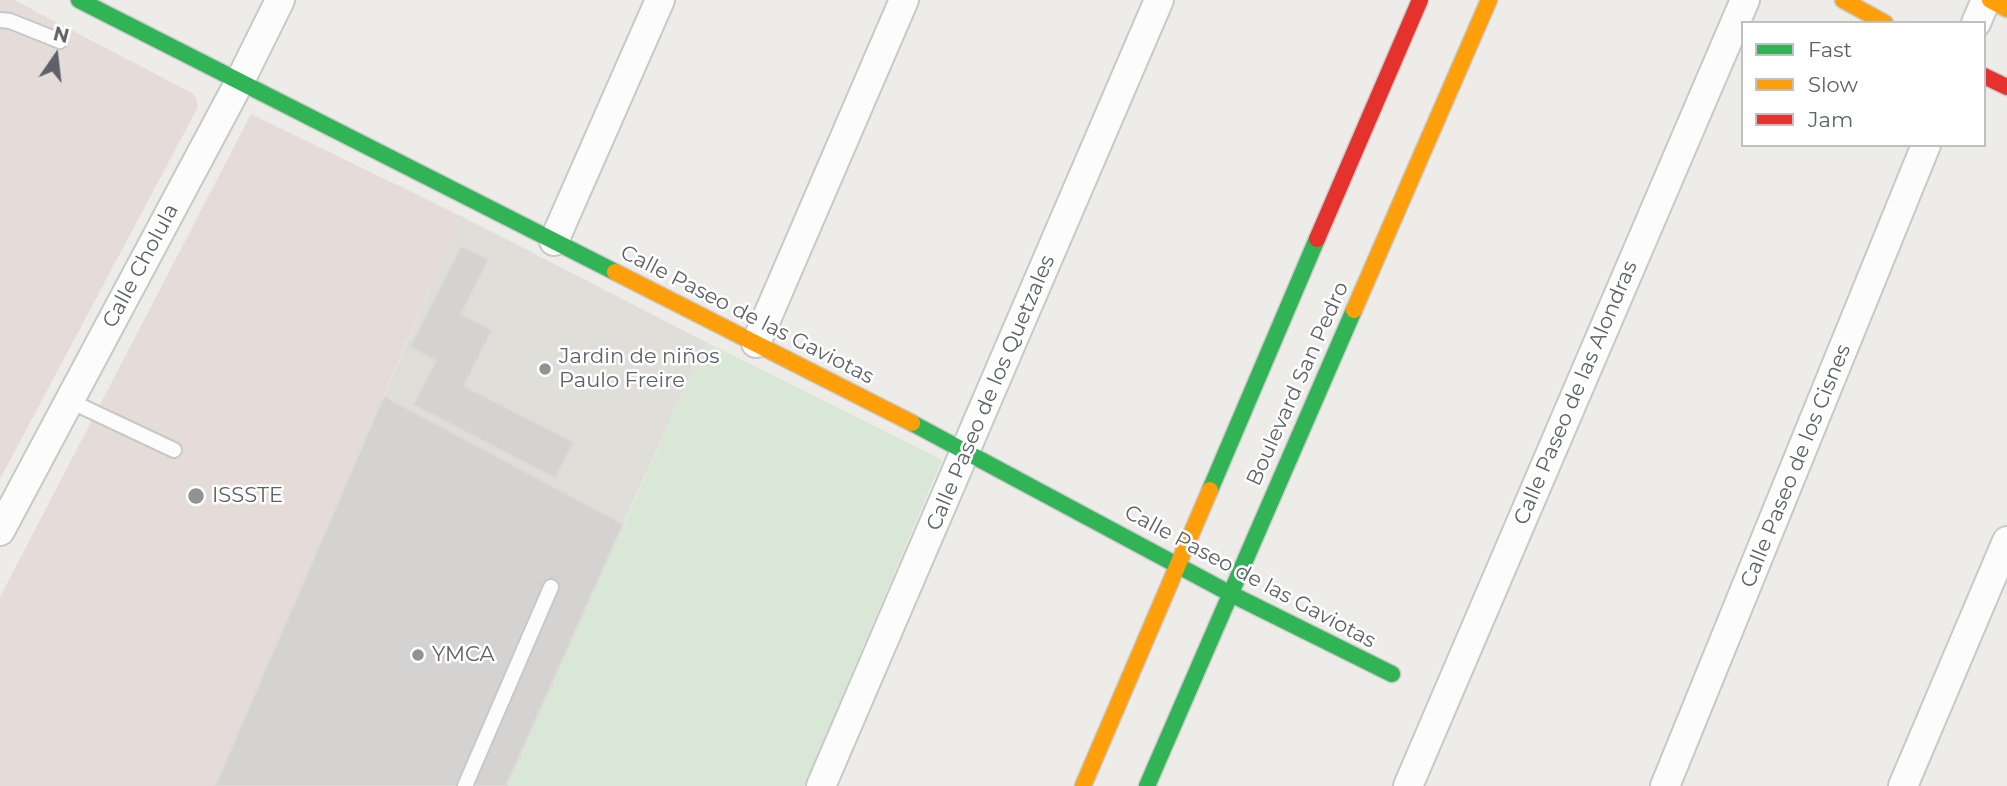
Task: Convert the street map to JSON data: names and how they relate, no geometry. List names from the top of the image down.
{
  "streets": {
    "street": [
      "Calle Cholula",
      "Calle Paseo de las Gaviotas",
      "Boulevard San Pedro",
      "Calle Paseo de los Quetzales",
      "Calle Paseo de las Alondras",
      "Calle Paseo de los Cisnes"
    ]
  },
  "crossings": [
    ["Calle Cholula", "Calle Paseo de las Gaviotas"],
    ["Calle Paseo de las Gaviotas", "Boulevard San Pedro"],
    ["Calle Paseo de las Gaviotas", "Calle Paseo de los Quetzales"]
  ],
  "places": ["Jardin de niños Paulo Freire", "ISSSTE", "YMCA"],
  "legend": ["Fast", "Slow", "Jam"],
  "north": "top"
}
